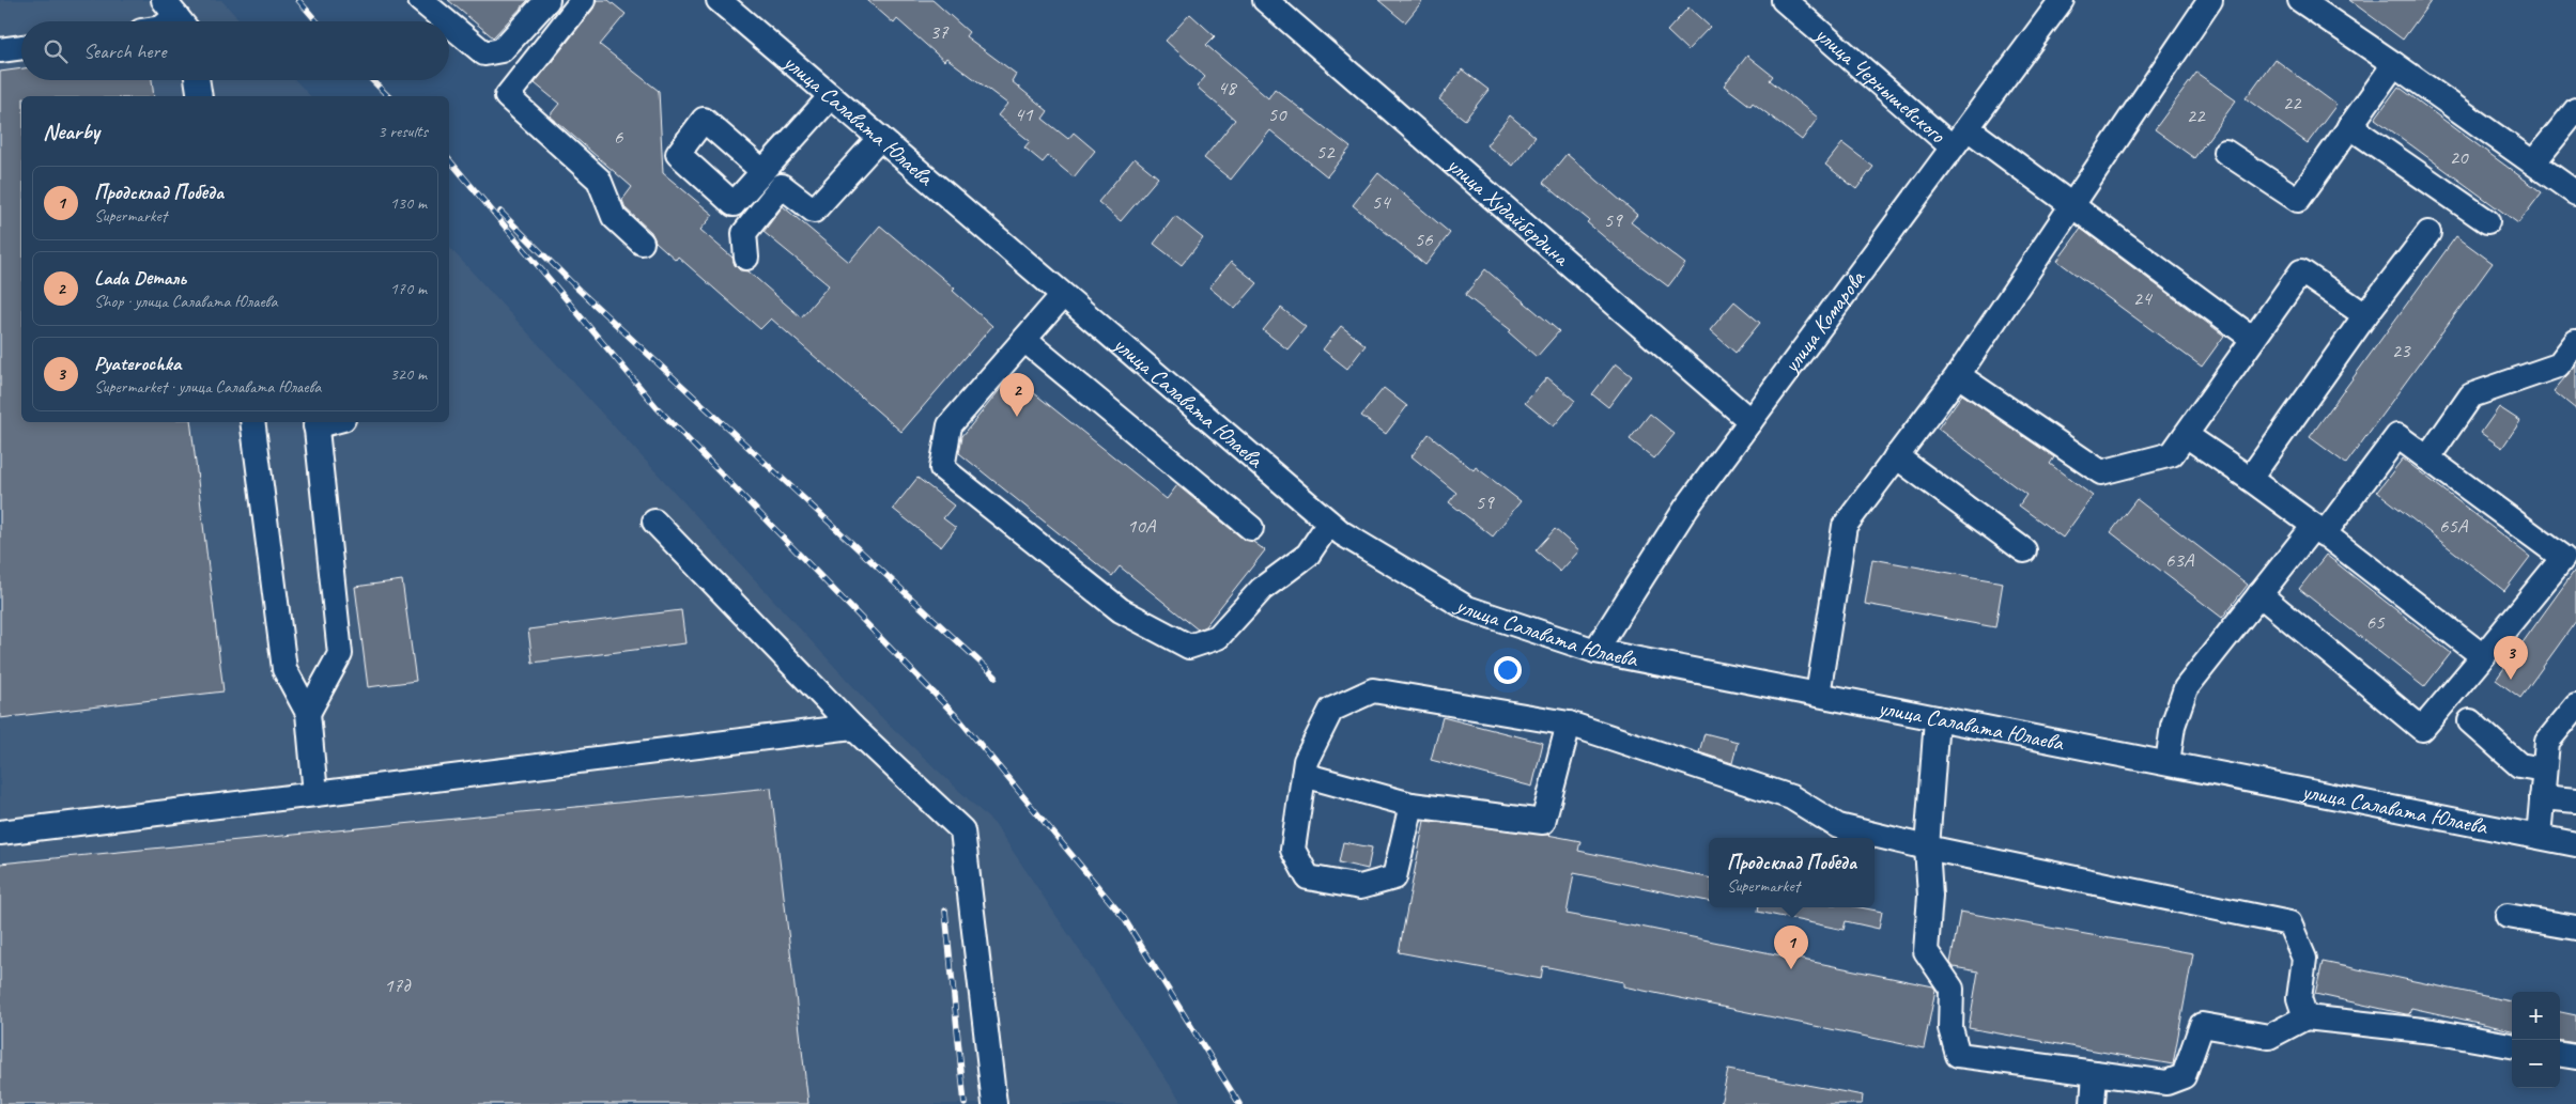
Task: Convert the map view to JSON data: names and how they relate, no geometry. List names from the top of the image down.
{
  "streets": {
    "street": [
      "улица Чернышевского",
      "улица Салавата Юлаева",
      "улица Худайбердина",
      "улица Комарова"
    ]
  },
  "crossings": [
    ["улица Чернышевского", "улица Комарова"],
    ["улица Салавата Юлаева", "улица Комарова"],
    ["улица Худайбердина", "улица Комарова"]
  ],
  "house_numbers": [
    "37",
    "48",
    "22",
    "41",
    "50",
    "22",
    "6",
    "52",
    "20",
    "54",
    "59",
    "56",
    "24",
    "23",
    "59",
    "10А",
    "65А",
    "63А",
    "65",
    "17д"
  ],
  "page": {
    "search": "Search here",
    "heading": ["Nearby", "3 results"],
    "list": [
      {
        "mark": "1",
        "name": "Продсклад Победа",
        "note": "Supermarket",
        "value": "130 m"
      },
      {
        "mark": "2",
        "name": "Lada Dеталь",
        "note": "Shop · улица Салавата Юлаева",
        "value": "170 m"
      },
      {
        "mark": "3",
        "name": "Pyaterochka",
        "note": "Supermarket · улица Салавата Юлаева",
        "value": "320 m"
      }
    ],
    "pins": ["2", "3", "1"],
    "popup": ["Продсклад Победа", "Supermarket"],
    "map_buttons": ["+", "−"]
  }
}
